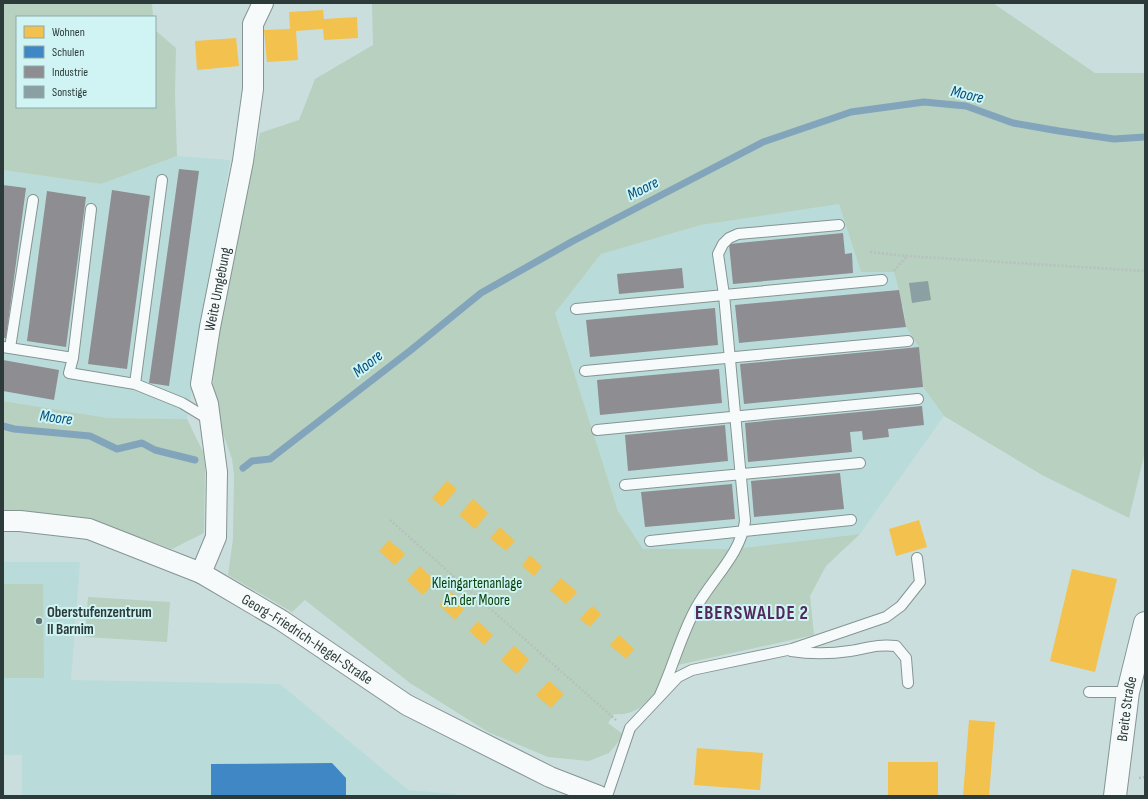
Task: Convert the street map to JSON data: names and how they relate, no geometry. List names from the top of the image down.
{
  "streets": {
    "main road": ["Breite Straße"],
    "street": ["Weite Umgebung", "Georg-Friedrich-Hegel-Straße"]
  },
  "crossings": [
    ["Weite Umgebung", "Georg-Friedrich-Hegel-Straße"]
  ],
  "districts": ["EBERSWALDE 2"],
  "water": ["Moore"],
  "parks": ["Kleingartenanlage An der Moore"],
  "places": ["Oberstufenzentrum II Barnim"],
  "legend": [
    "Wohnen",
    "Schulen",
    "Industrie",
    "Sonstige"
  ]
}
